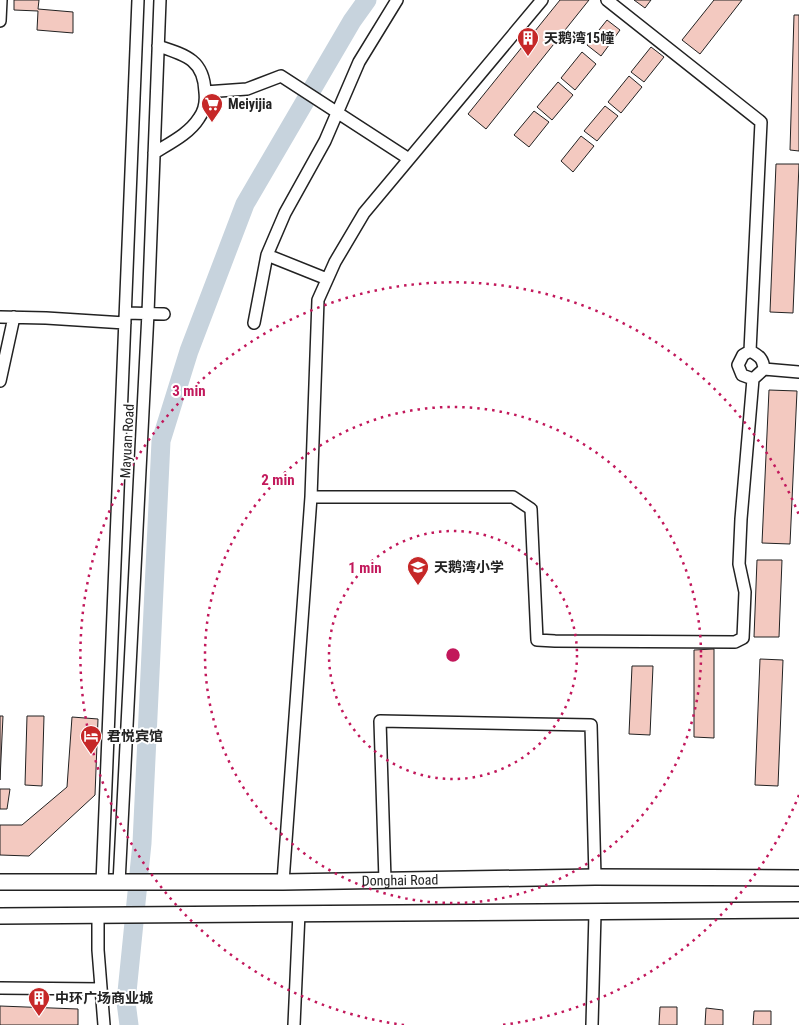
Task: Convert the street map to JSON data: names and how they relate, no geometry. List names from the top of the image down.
{
  "streets": {
    "main road": ["Donghai Road"],
    "street": ["Mayuan Road"]
  },
  "crossings": [
    ["Mayuan Road", "Donghai Road"]
  ],
  "places": {
    "building": ["天鹅湾15幢", "中环广场商业城"],
    "supermarket": ["Meiyijia"],
    "school or university": ["天鹅湾小学"],
    "hotel": ["君悦宾馆"]
  },
  "rings": ["3 min", "2 min", "1 min"]
}
